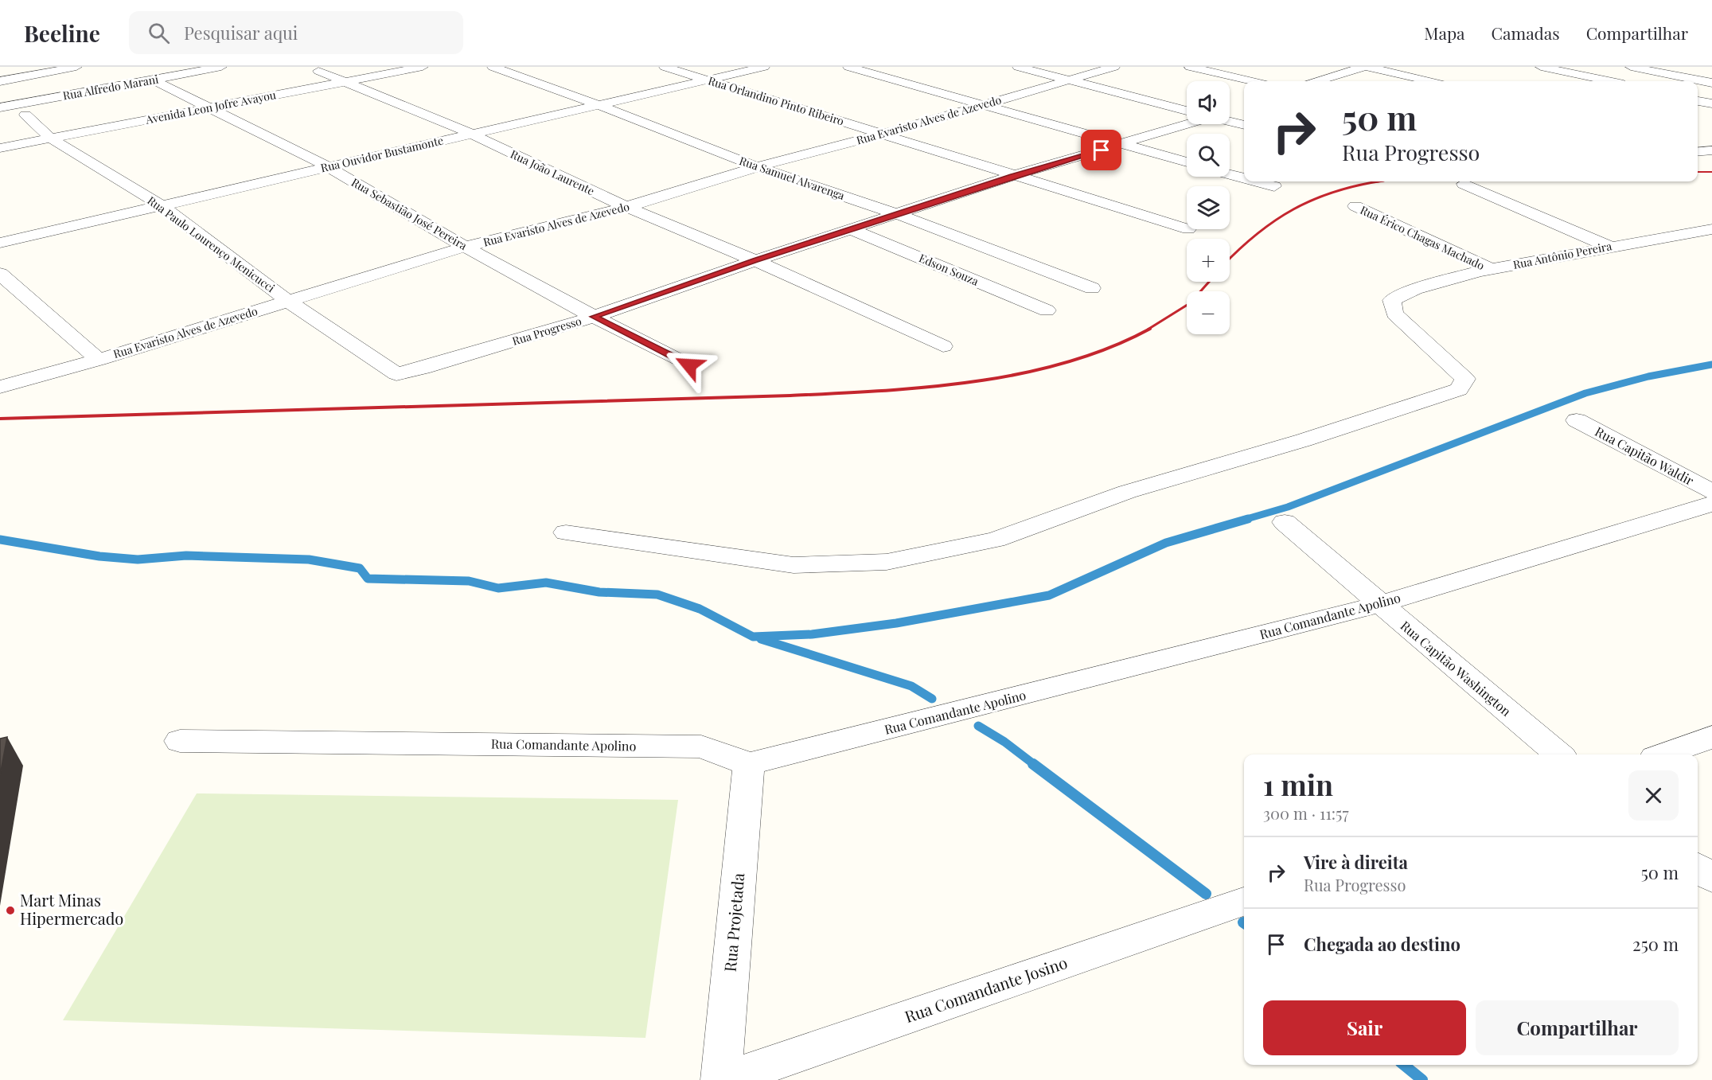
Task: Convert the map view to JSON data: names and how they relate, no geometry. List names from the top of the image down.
{
  "streets": {
    "street": [
      "Rua Alfredo Marani",
      "Rua Orlandino Pinto Ribeiro",
      "Avenida Leon Jofre Avayou",
      "Rua Evaristo Alves de Azevedo",
      "Rua Ouvidor Bustamonte",
      "Rua João Laurente",
      "Rua Samuel Alvarenga",
      "Rua Sebastião José Pereira",
      "Rua Érico Chagas Machado",
      "Rua Paulo Lourenço Menicucci",
      "Rua Antônio Pereira",
      "Edson Souza",
      "Rua Progresso",
      "Rua Capitão Waldir",
      "Rua Comandante Apolino",
      "Rua Capitão Washington",
      "Rua Projetada",
      "Rua Comandante Josino"
    ]
  },
  "crossings": [
    ["Rua Alfredo Marani", "Rua Sebastião José Pereira"],
    ["Rua Orlandino Pinto Ribeiro", "Rua Evaristo Alves de Azevedo"],
    ["Rua Orlandino Pinto Ribeiro", "Rua Ouvidor Bustamonte"],
    ["Rua Orlandino Pinto Ribeiro", "Rua Progresso"],
    ["Avenida Leon Jofre Avayou", "Rua João Laurente"],
    ["Avenida Leon Jofre Avayou", "Rua Sebastião José Pereira"],
    ["Avenida Leon Jofre Avayou", "Rua Paulo Lourenço Menicucci"],
    ["Rua Evaristo Alves de Azevedo", "Rua João Laurente"],
    ["Rua Evaristo Alves de Azevedo", "Rua Samuel Alvarenga"],
    ["Rua Evaristo Alves de Azevedo", "Rua Sebastião José Pereira"],
    ["Rua Evaristo Alves de Azevedo", "Rua Paulo Lourenço Menicucci"],
    ["Rua Ouvidor Bustamonte", "Rua João Laurente"],
    ["Rua Ouvidor Bustamonte", "Rua Samuel Alvarenga"],
    ["Rua Ouvidor Bustamonte", "Rua Sebastião José Pereira"],
    ["Rua Ouvidor Bustamonte", "Rua Paulo Lourenço Menicucci"],
    ["Rua João Laurente", "Rua Progresso"],
    ["Rua Samuel Alvarenga", "Rua Progresso"],
    ["Rua Sebastião José Pereira", "Rua Progresso"],
    ["Rua Érico Chagas Machado", "Rua Antônio Pereira"],
    ["Rua Paulo Lourenço Menicucci", "Rua Progresso"],
    ["Edson Souza", "Rua Progresso"],
    ["Rua Comandante Apolino", "Rua Capitão Washington"],
    ["Rua Comandante Apolino", "Rua Projetada"],
    ["Rua Projetada", "Rua Comandante Josino"]
  ],
  "places": ["Mart Minas Hipermercado"],
  "page": {
    "header": "Beeline",
    "search": "Pesquisar aqui",
    "nav": ["Mapa", "Camadas", "Compartilhar"],
    "map_buttons": ["+", "−"],
    "turn": ["50 m", "Rua Progresso"],
    "heading": ["1 min", "300 m · 11:57"],
    "list": [
      {
        "name": "Vire à direita",
        "note": "Rua Progresso",
        "value": "50 m"
      },
      {
        "name": "Chegada ao destino",
        "value": "250 m"
      }
    ],
    "buttons": ["Sair", "Compartilhar"]
  }
}
